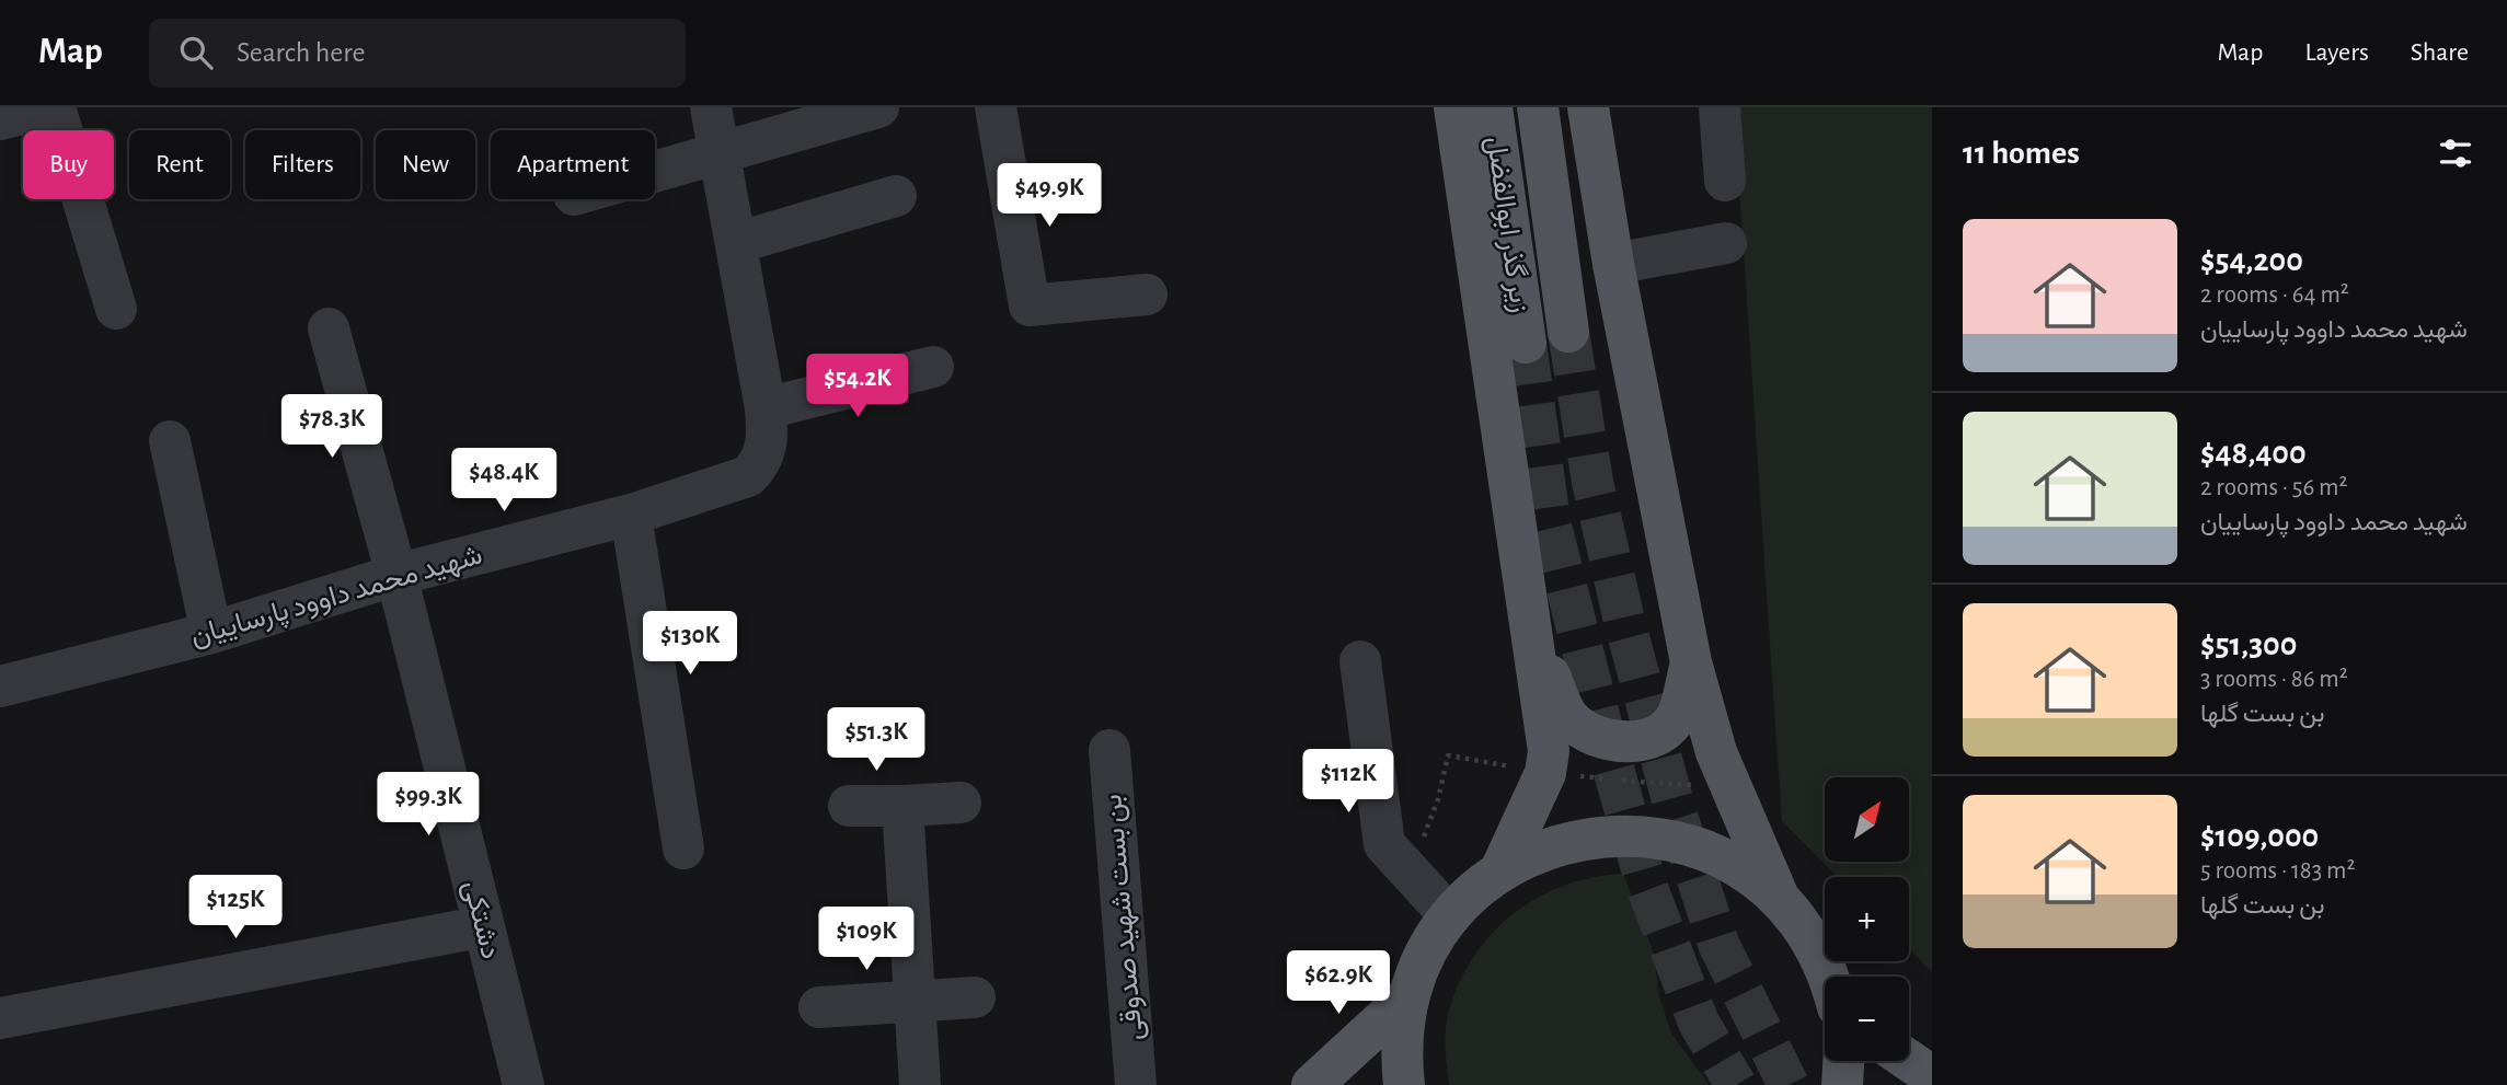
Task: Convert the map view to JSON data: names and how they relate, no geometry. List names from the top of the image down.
{
  "streets": {
    "main road": ["زیر گذر ابوالفضل"],
    "street": ["شهید محمد داوود پارساییان", "بن بست شهید صدوقی", "دشتکی"]
  },
  "crossings": [
    ["شهید محمد داوود پارساییان", "دشتکی"]
  ],
  "north": "top right",
  "page": {
    "header": "Map",
    "search": "Search here",
    "nav": ["Map", "Layers", "Share"],
    "heading": "11 homes",
    "chip": [
      "Buy",
      "Rent",
      "Filters",
      "New",
      "Apartment"
    ],
    "price": [
      "$49.9K",
      "$54.2K",
      "$78.3K",
      "$48.4K",
      "$130K",
      "$51.3K",
      "$112K",
      "$99.3K",
      "$125K",
      "$109K",
      "$62.9K"
    ],
    "list": [
      {
        "name": "$54,200",
        "note": "2 rooms · 64 m² · شهید محمد داوود پارساییان"
      },
      {
        "name": "$48,400",
        "note": "2 rooms · 56 m² · شهید محمد داوود پارساییان"
      },
      {
        "name": "$51,300",
        "note": "3 rooms · 86 m² · بن بست گلها"
      },
      {
        "name": "$109,000",
        "note": "5 rooms · 183 m² · بن بست گلها"
      }
    ],
    "map_buttons": ["+", "−"]
  }
}
